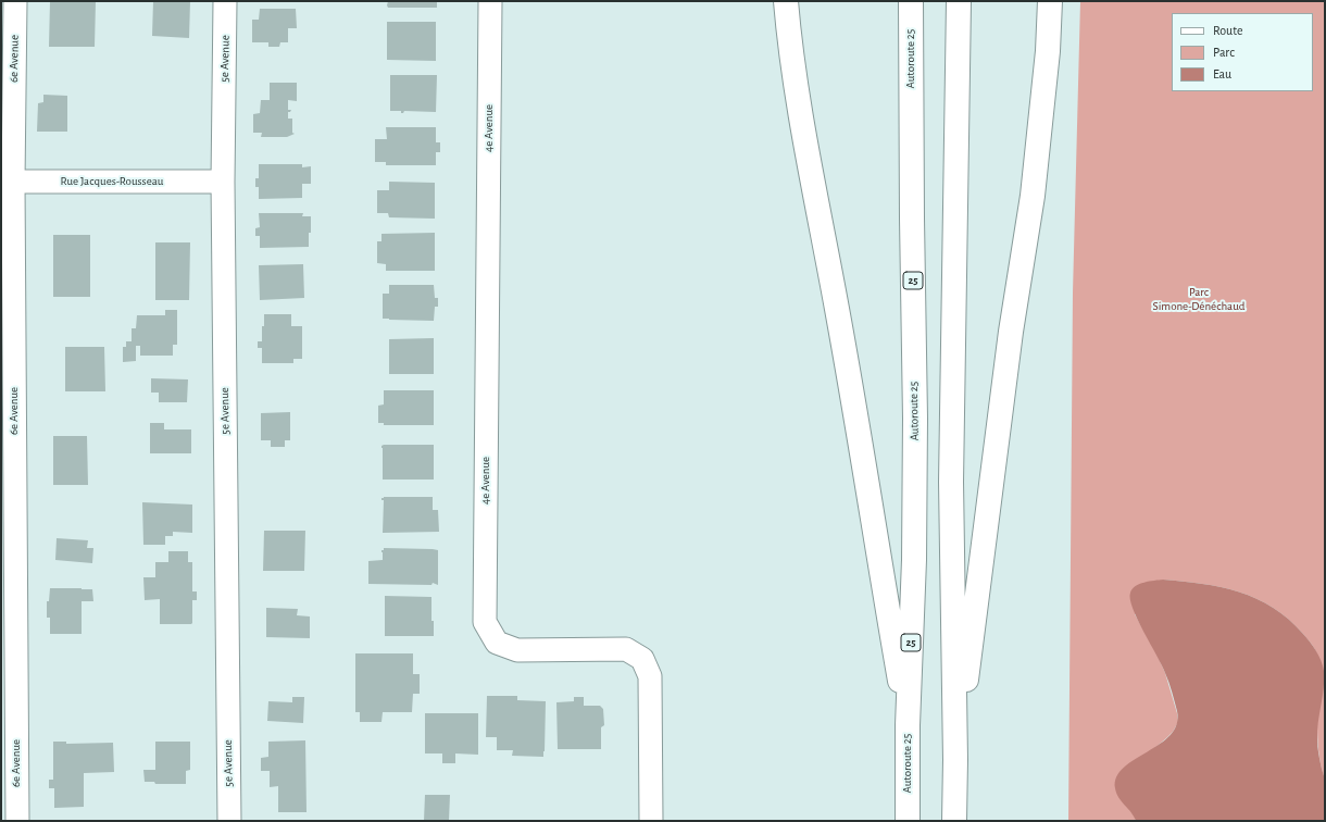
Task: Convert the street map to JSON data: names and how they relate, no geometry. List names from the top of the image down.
{
  "streets": {
    "highway": ["Autoroute 25", "25"],
    "street": [
      "6e Avenue",
      "5e Avenue",
      "4e Avenue",
      "Rue Jacques-Rousseau"
    ]
  },
  "crossings": [
    ["6e Avenue", "Rue Jacques-Rousseau"],
    ["5e Avenue", "Rue Jacques-Rousseau"]
  ],
  "parks": ["Parc Simone-Dénéchaud"],
  "legend": ["Route", "Parc", "Eau"]
}
